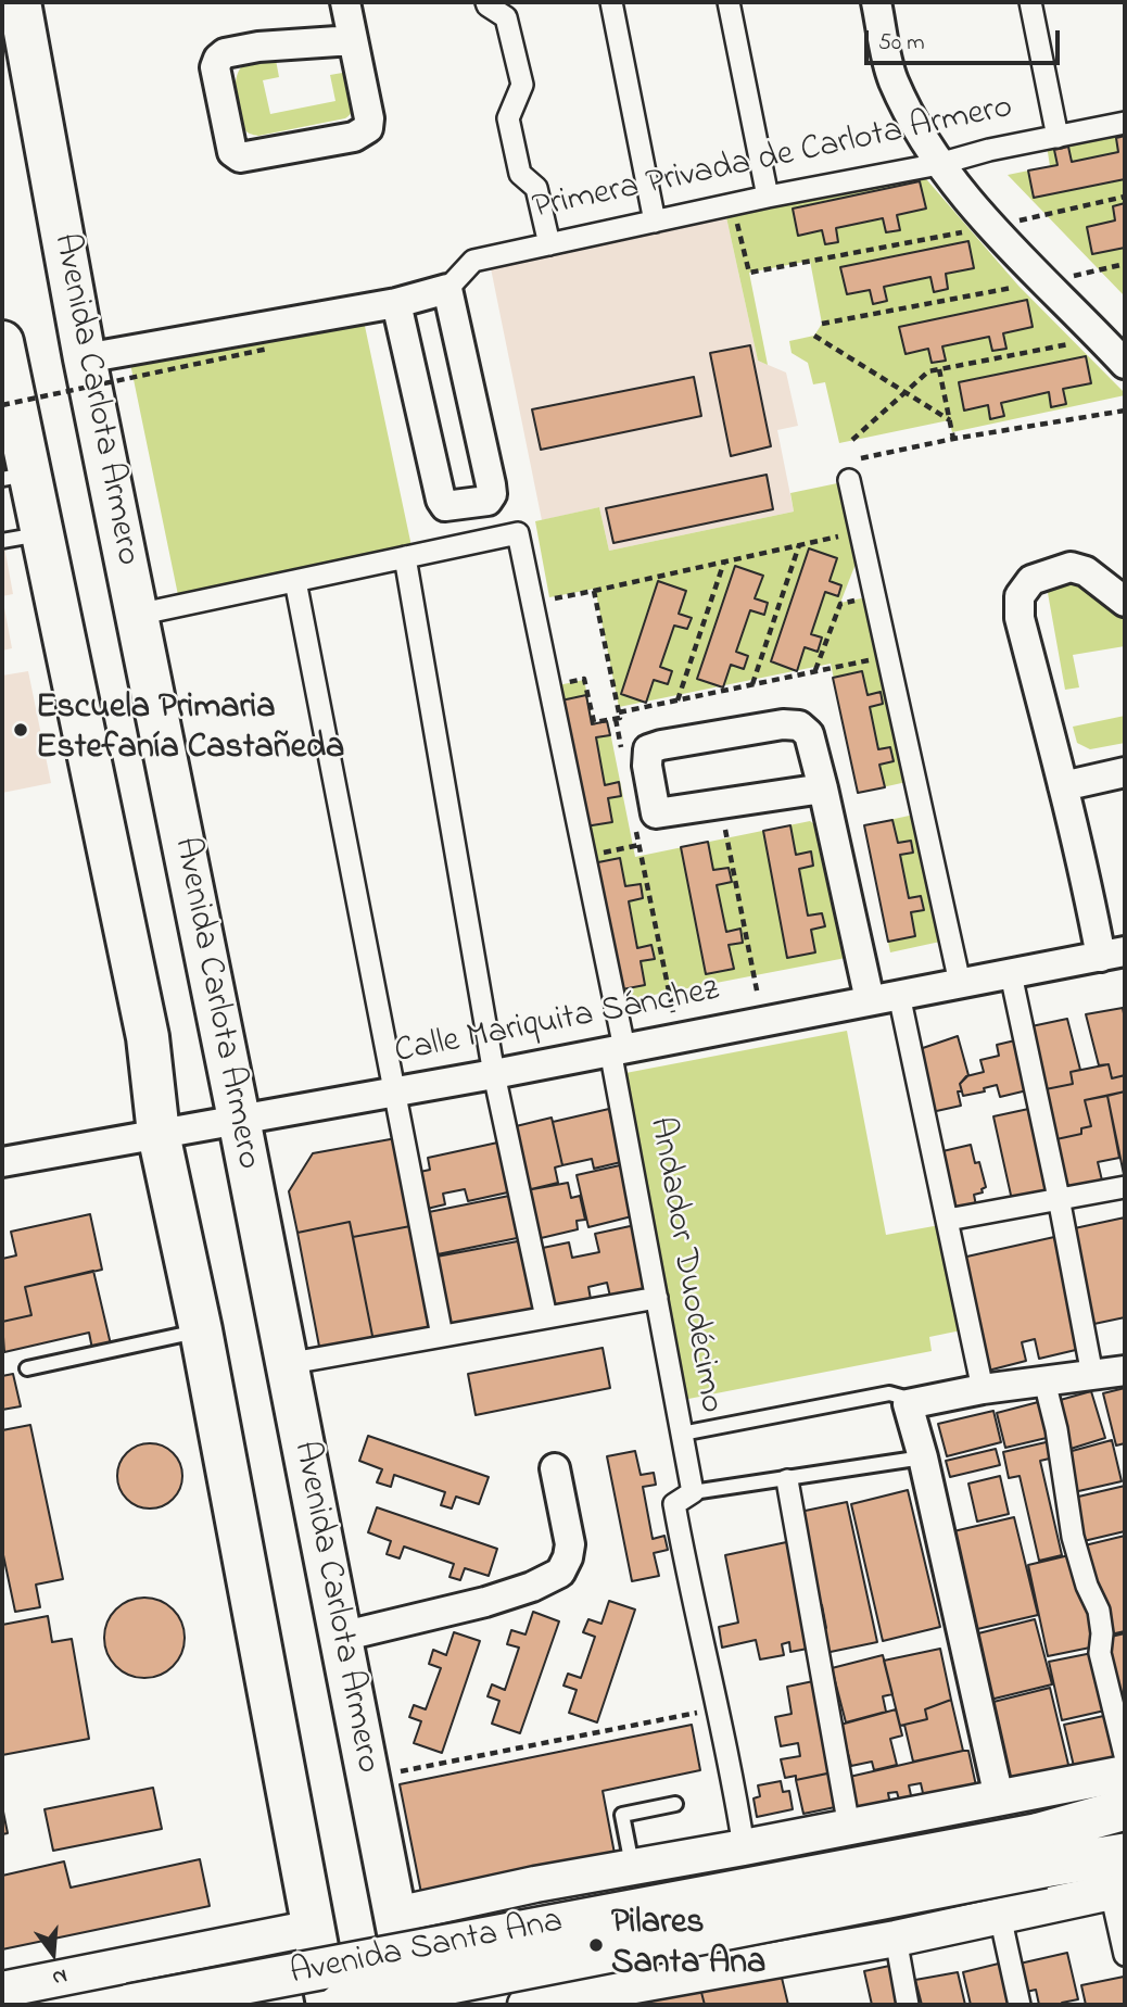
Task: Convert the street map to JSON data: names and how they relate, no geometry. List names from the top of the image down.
{
  "streets": {
    "main road": ["Avenida Carlota Armero", "Avenida Santa Ana"],
    "street": ["Primera Privada de Carlota Armero", "Calle Mariquita Sánchez", "Andador Duodécimo"]
  },
  "crossings": [
    ["Avenida Carlota Armero", "Calle Mariquita Sánchez"],
    ["Avenida Carlota Armero", "Avenida Santa Ana"],
    ["Calle Mariquita Sánchez", "Andador Duodécimo"]
  ],
  "places": ["Escuela Primaria Estefanía Castañeda", "Pilares Santa Ana"],
  "scale_bar": "50 m",
  "north": "bottom"
}
